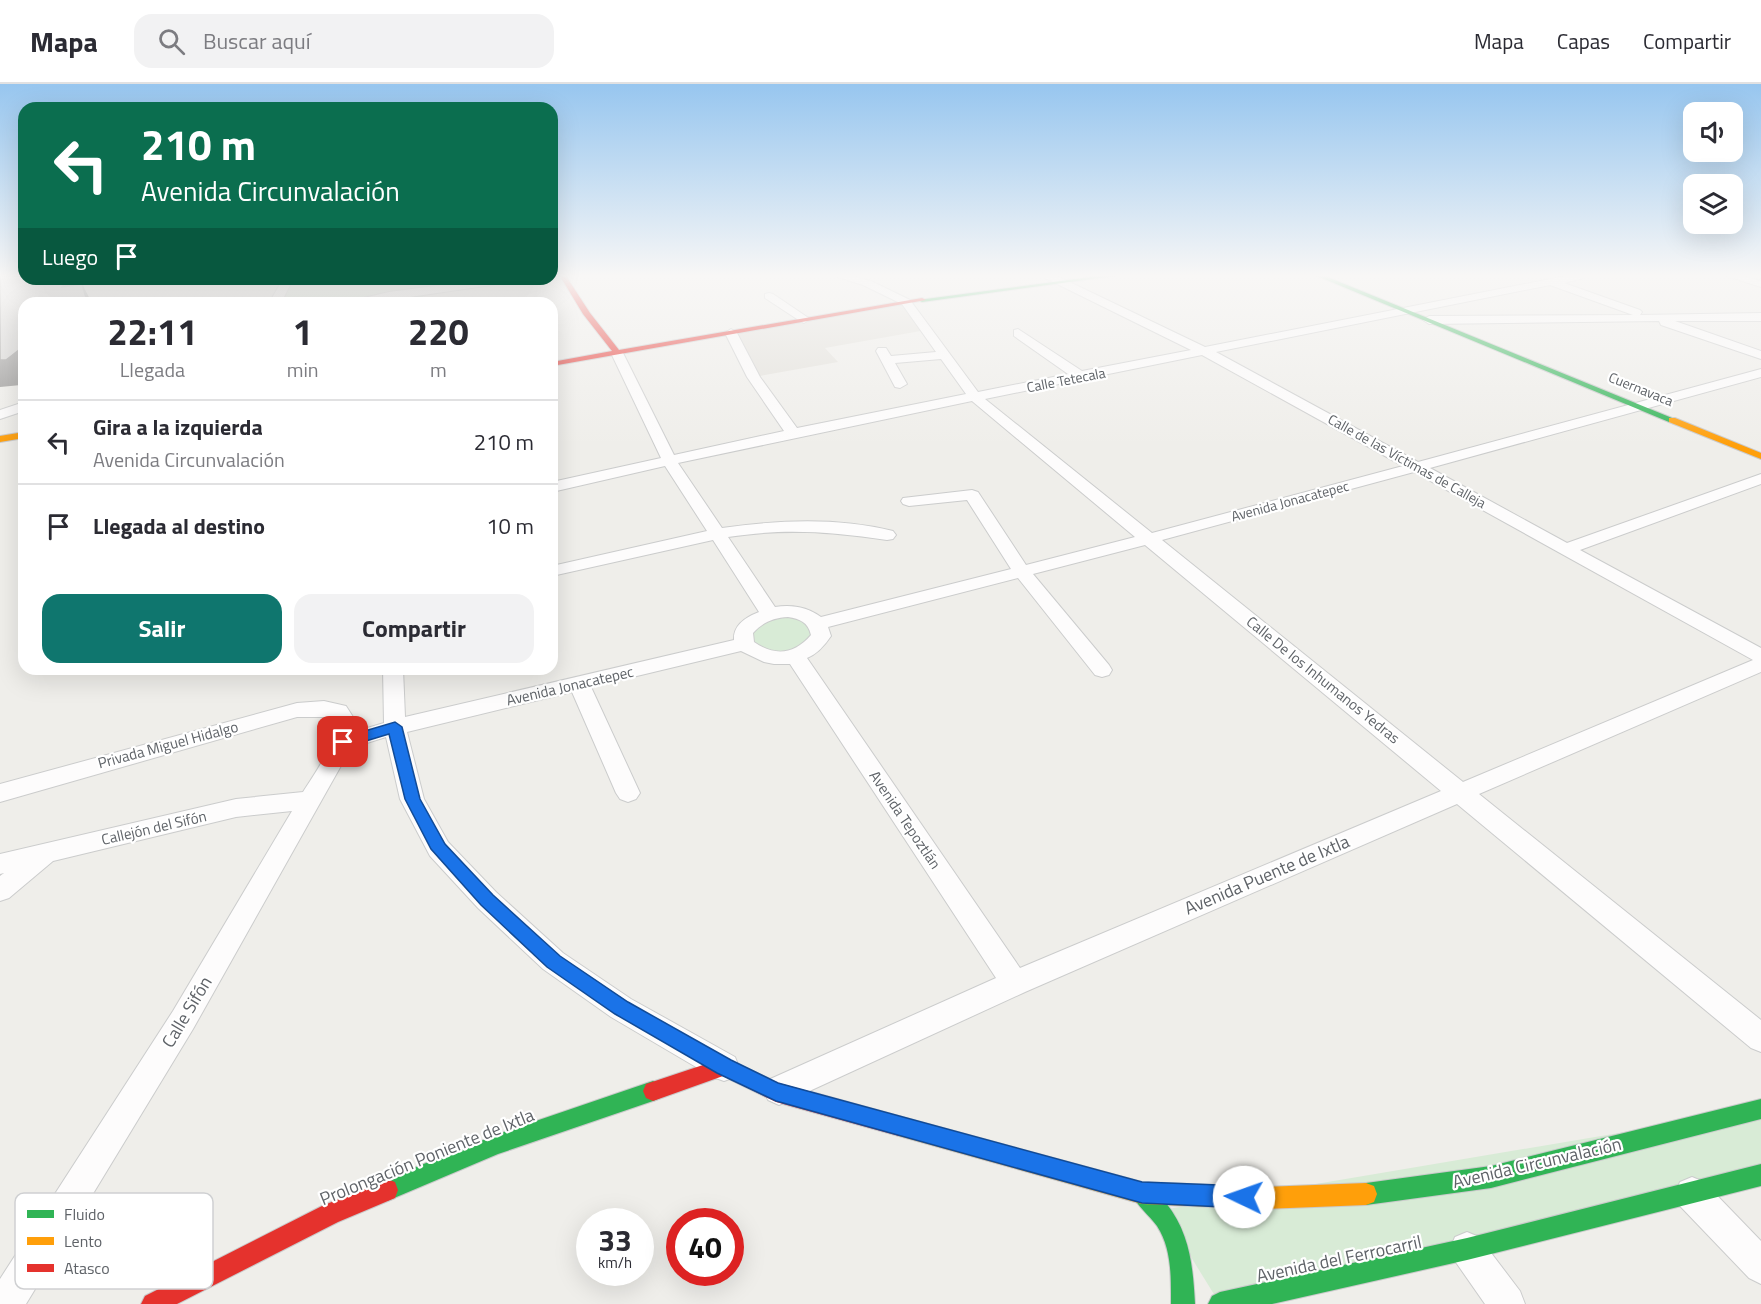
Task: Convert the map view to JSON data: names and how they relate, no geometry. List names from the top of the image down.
{
  "streets": {
    "street": [
      "Calle Tetecala",
      "Cuernavaca",
      "Calle de las Víctimas de Calleja",
      "Avenida Jonacatepec",
      "Calle De los Inhumanos Yedras",
      "Privada Miguel Hidalgo",
      "Avenida Tepoztlán",
      "Callejón del Sifón",
      "Avenida Puente de Ixtla",
      "Calle Sifón",
      "Prolongación Poniente de Ixtla",
      "Avenida Circunvalación",
      "Avenida del Ferrocarril"
    ]
  },
  "crossings": [
    ["Calle Tetecala", "Calle de las Víctimas de Calleja"],
    ["Calle Tetecala", "Calle De los Inhumanos Yedras"],
    ["Cuernavaca", "Avenida Jonacatepec"],
    ["Calle de las Víctimas de Calleja", "Avenida Jonacatepec"],
    ["Avenida Jonacatepec", "Calle De los Inhumanos Yedras"],
    ["Avenida Jonacatepec", "Avenida Tepoztlán"],
    ["Avenida Jonacatepec", "Avenida Circunvalación"],
    ["Calle De los Inhumanos Yedras", "Avenida Puente de Ixtla"],
    ["Privada Miguel Hidalgo", "Calle Sifón"],
    ["Avenida Tepoztlán", "Avenida Puente de Ixtla"],
    ["Callejón del Sifón", "Calle Sifón"],
    ["Avenida Puente de Ixtla", "Avenida Circunvalación"],
    ["Prolongación Poniente de Ixtla", "Avenida Circunvalación"]
  ],
  "legend": ["Fluido", "Lento", "Atasco"],
  "page": {
    "header": "Mapa",
    "search": "Buscar aquí",
    "nav": ["Mapa", "Capas", "Compartir"],
    "turn": ["210 m", "Avenida Circunvalación"],
    "then": "Luego",
    "eta": [
      "22:11",
      "Llegada",
      "1",
      "min",
      "220",
      "m"
    ],
    "list": [
      {
        "name": "Gira a la izquierda",
        "note": "Avenida Circunvalación",
        "value": "210 m"
      },
      {
        "name": "Llegada al destino",
        "value": "10 m"
      }
    ],
    "buttons": ["Salir", "Compartir"],
    "speed": "33 km/h",
    "limit": "40"
  }
}
